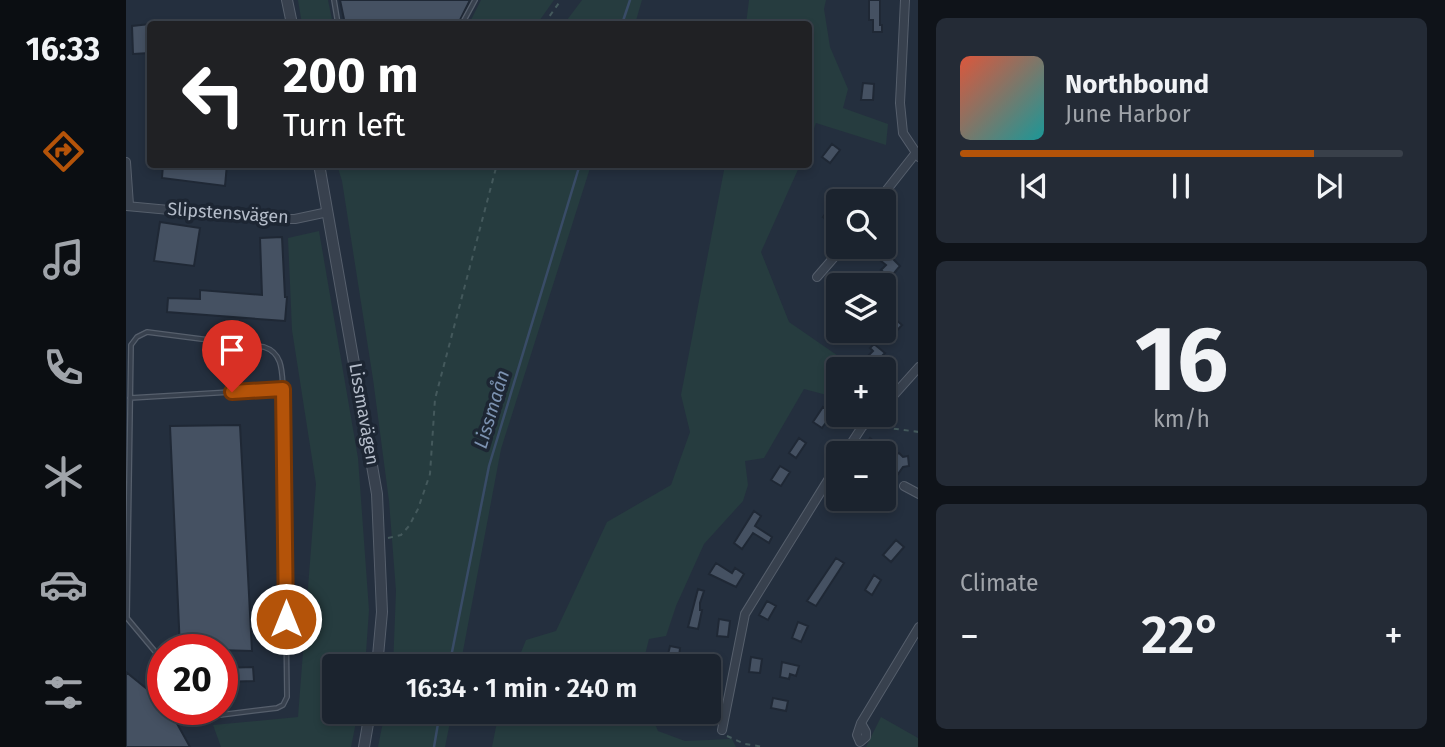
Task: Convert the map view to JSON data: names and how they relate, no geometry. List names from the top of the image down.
{
  "streets": {
    "street": ["Slipstensvägen", "Lissmavägen"]
  },
  "crossings": [
    ["Slipstensvägen", "Lissmavägen"]
  ],
  "water": ["Lissmaån"],
  "page": {
    "tabs": "16:33",
    "turn": ["200 m", "Turn left"],
    "song": ["Northbound", "June Harbor"],
    "map_buttons": ["+", "−"],
    "tile": [
      ["16", "km/h"],
      "Climate"
    ],
    "heat": ["−", "22°", "+"],
    "limit": "20",
    "trip": "16:34 · 1 min · 240 m"
  }
}
